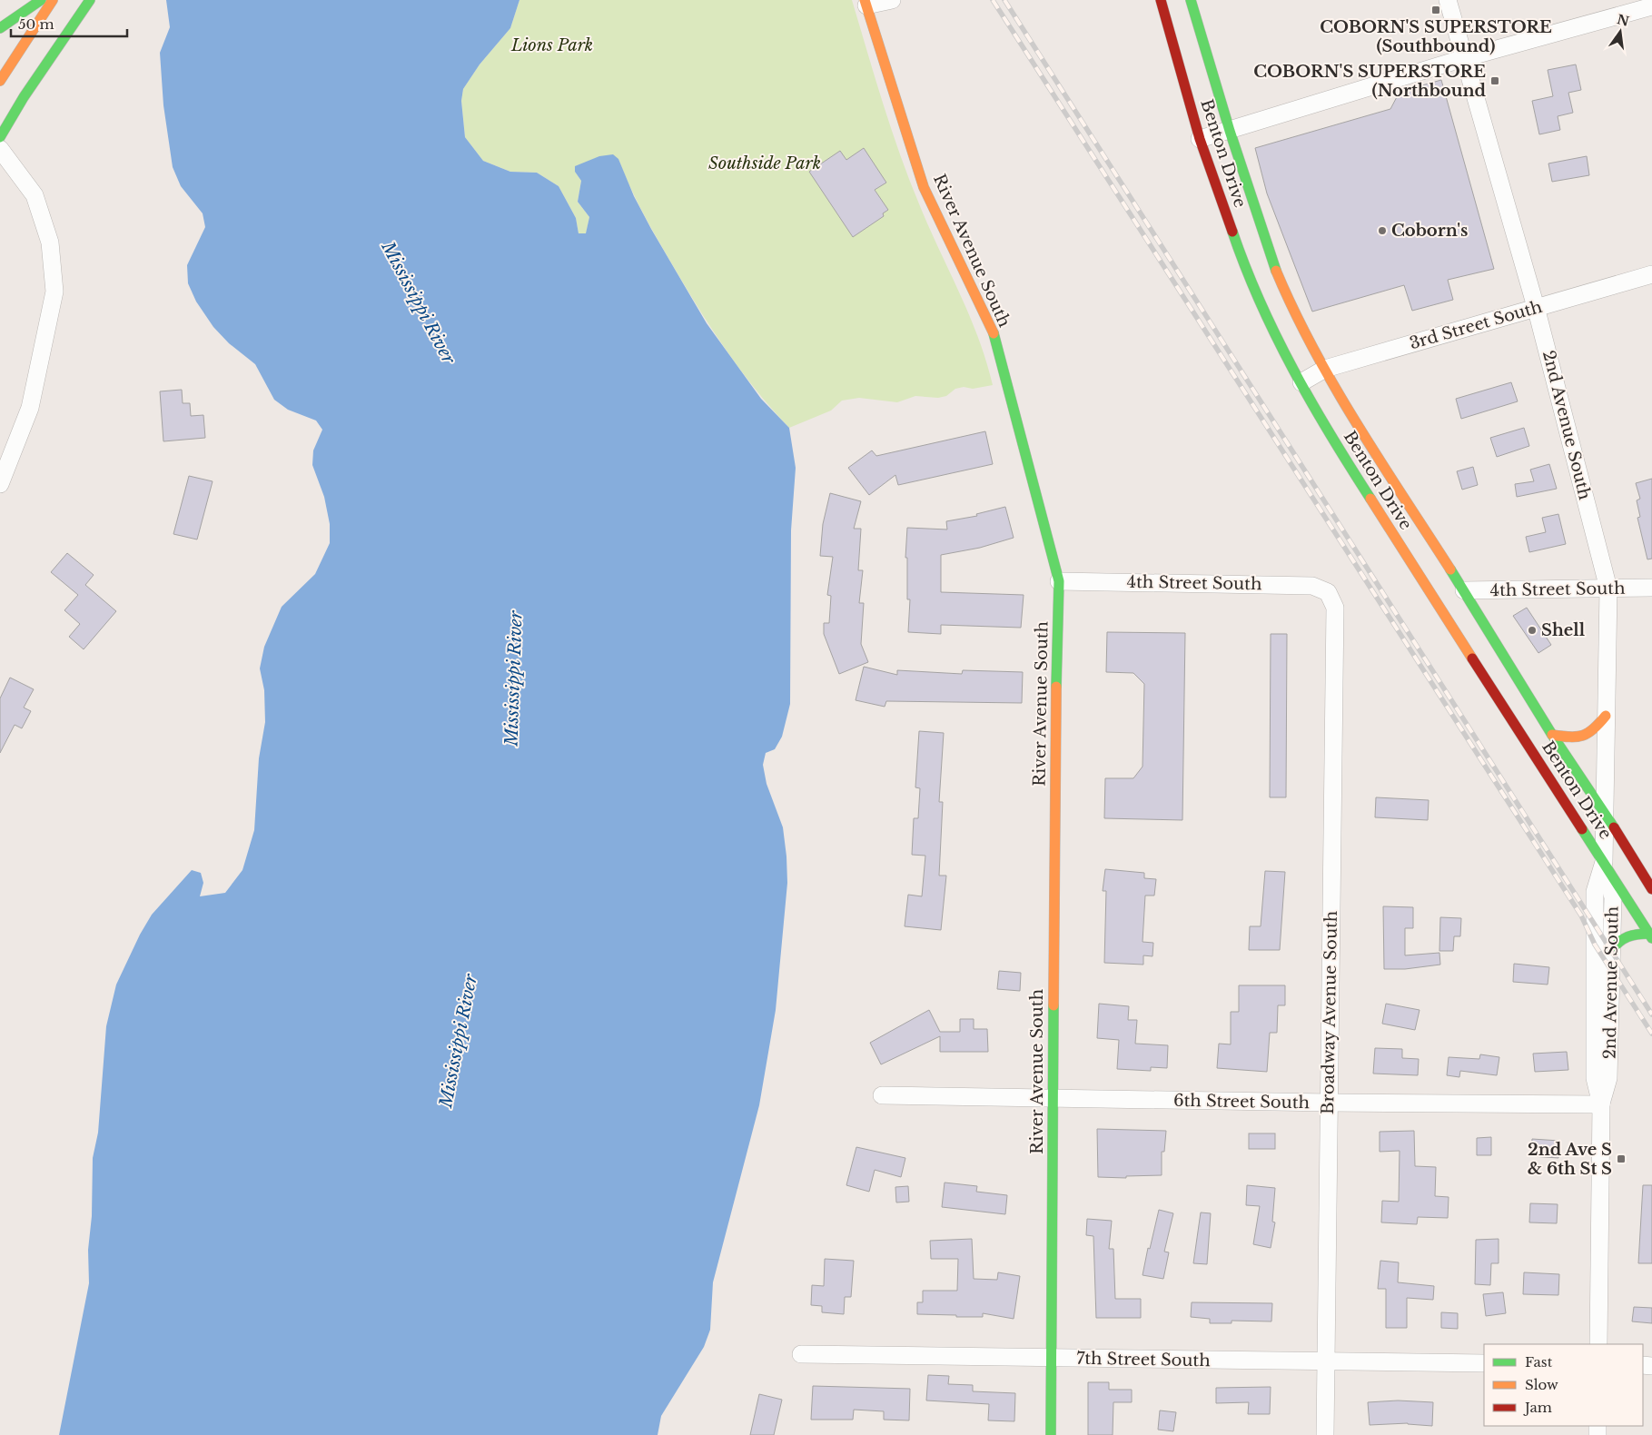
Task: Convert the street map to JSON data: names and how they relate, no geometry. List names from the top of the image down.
{
  "streets": {
    "main road": ["Benton Drive", "River Avenue South"],
    "street": [
      "3rd Street South",
      "2nd Avenue South",
      "4th Street South",
      "Broadway Avenue South",
      "6th Street South",
      "7th Street South"
    ]
  },
  "crossings": [
    ["Benton Drive", "3rd Street South"],
    ["Benton Drive", "2nd Avenue South"],
    ["Benton Drive", "4th Street South"],
    ["River Avenue South", "4th Street South"],
    ["River Avenue South", "6th Street South"],
    ["River Avenue South", "7th Street South"],
    ["3rd Street South", "2nd Avenue South"],
    ["2nd Avenue South", "4th Street South"],
    ["2nd Avenue South", "6th Street South"],
    ["4th Street South", "Broadway Avenue South"],
    ["Broadway Avenue South", "6th Street South"],
    ["Broadway Avenue South", "7th Street South"]
  ],
  "water": ["Mississippi River"],
  "parks": ["Lions Park", "Southside Park"],
  "places": {
    "transit": ["COBORN'S SUPERSTORE (Southbound)", "COBORN'S SUPERSTORE (Northbound", "2nd Ave S & 6th St S"],
    "other": ["Coborn's", "Shell"]
  },
  "legend": ["Fast", "Slow", "Jam"],
  "scale_bar": "50 m",
  "north": "top"
}
